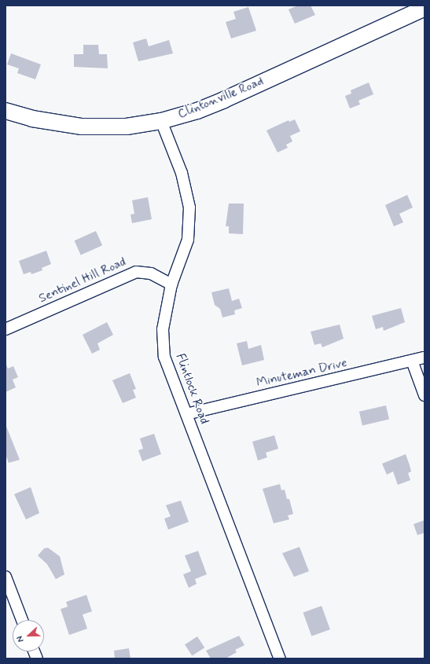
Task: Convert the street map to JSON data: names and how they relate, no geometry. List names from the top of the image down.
{
  "streets": {
    "street": [
      "Clintonville Road",
      "Sentinel Hill Road",
      "Minuteman Drive",
      "Flintlock Road"
    ]
  },
  "crossings": [
    ["Clintonville Road", "Flintlock Road"],
    ["Sentinel Hill Road", "Flintlock Road"],
    ["Minuteman Drive", "Flintlock Road"]
  ],
  "north": "left"
}
